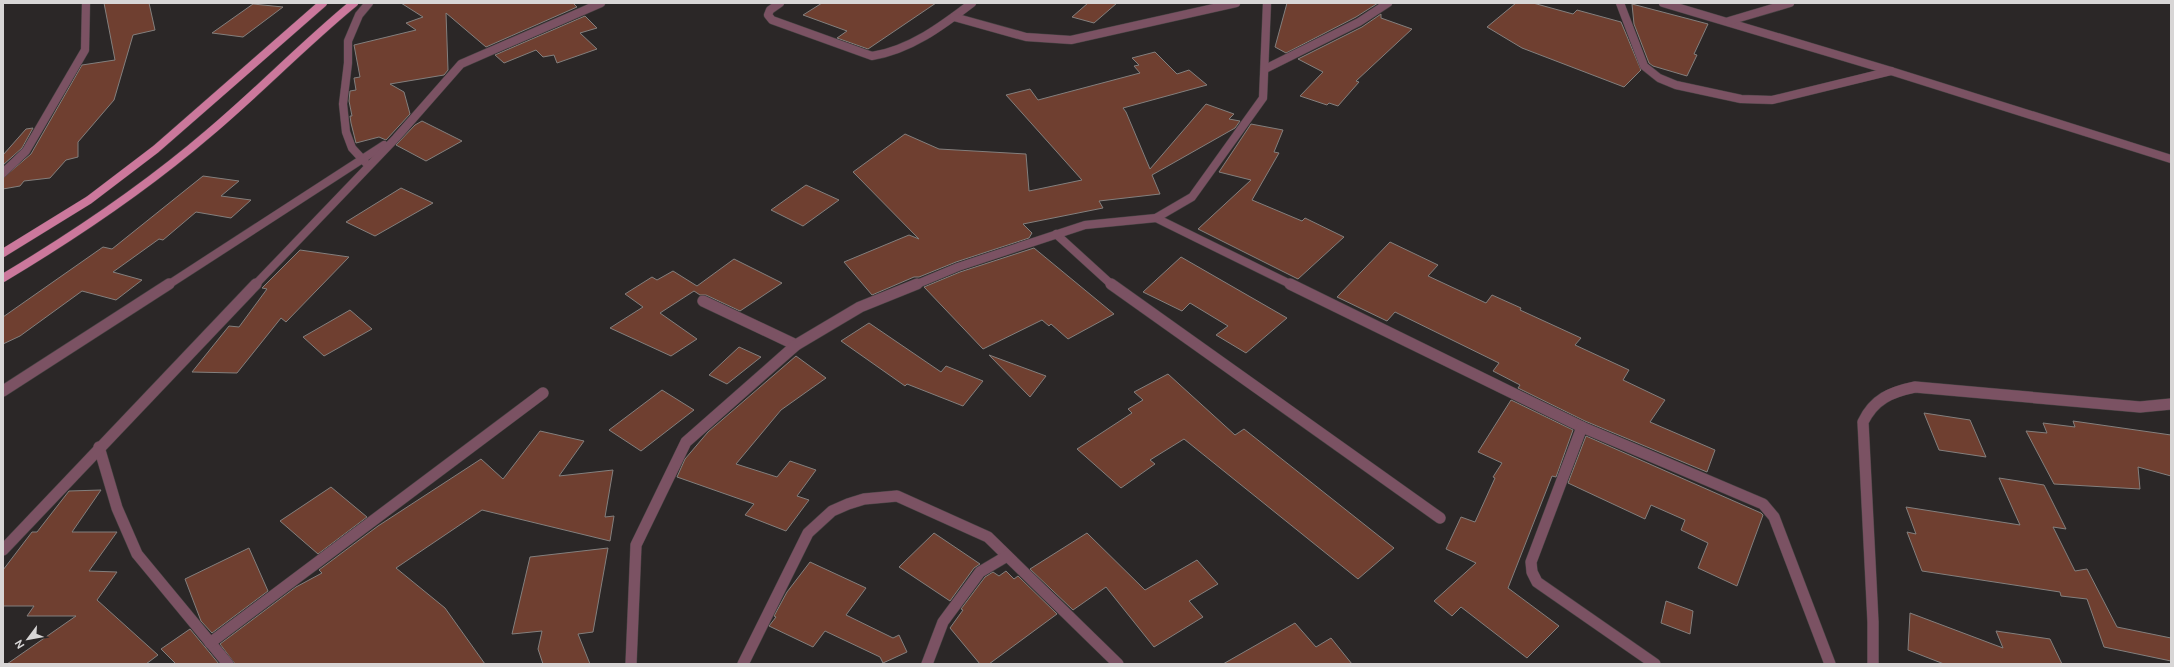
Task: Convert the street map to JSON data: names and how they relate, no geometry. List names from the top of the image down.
{
  "north": "bottom left"
}
